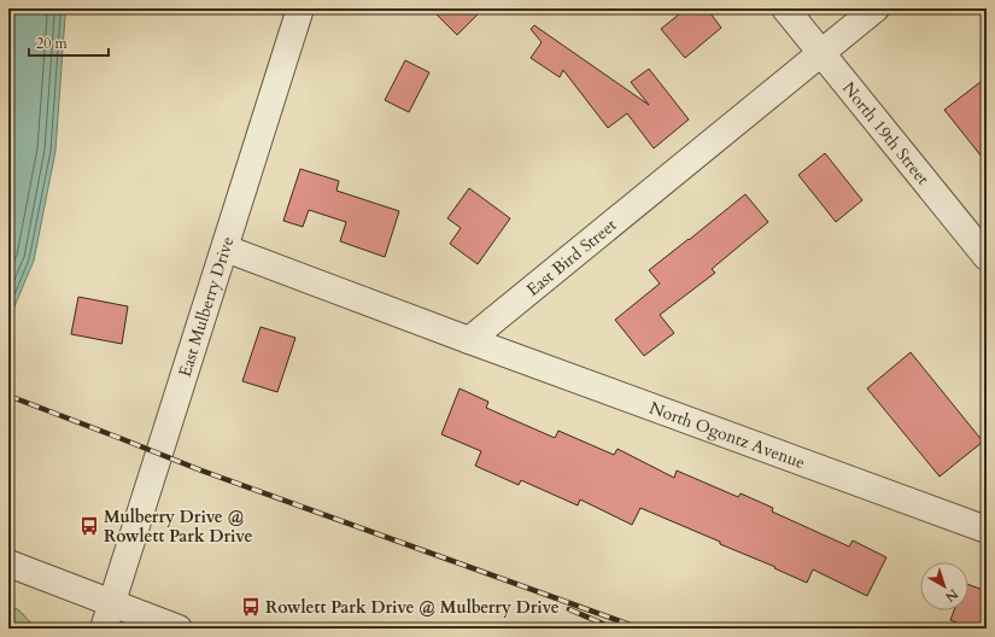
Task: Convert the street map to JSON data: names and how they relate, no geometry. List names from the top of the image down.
{
  "streets": {
    "street": [
      "North 19th Street",
      "East Bird Street",
      "East Mulberry Drive",
      "North Ogontz Avenue"
    ]
  },
  "crossings": [
    ["North 19th Street", "East Bird Street"],
    ["East Bird Street", "North Ogontz Avenue"]
  ],
  "places": {
    "bus stop": ["Mulberry Drive @ Rowlett Park Drive", "Rowlett Park Drive @ Mulberry Drive"]
  },
  "scale_bar": "20 m",
  "north": "bottom right"
}
